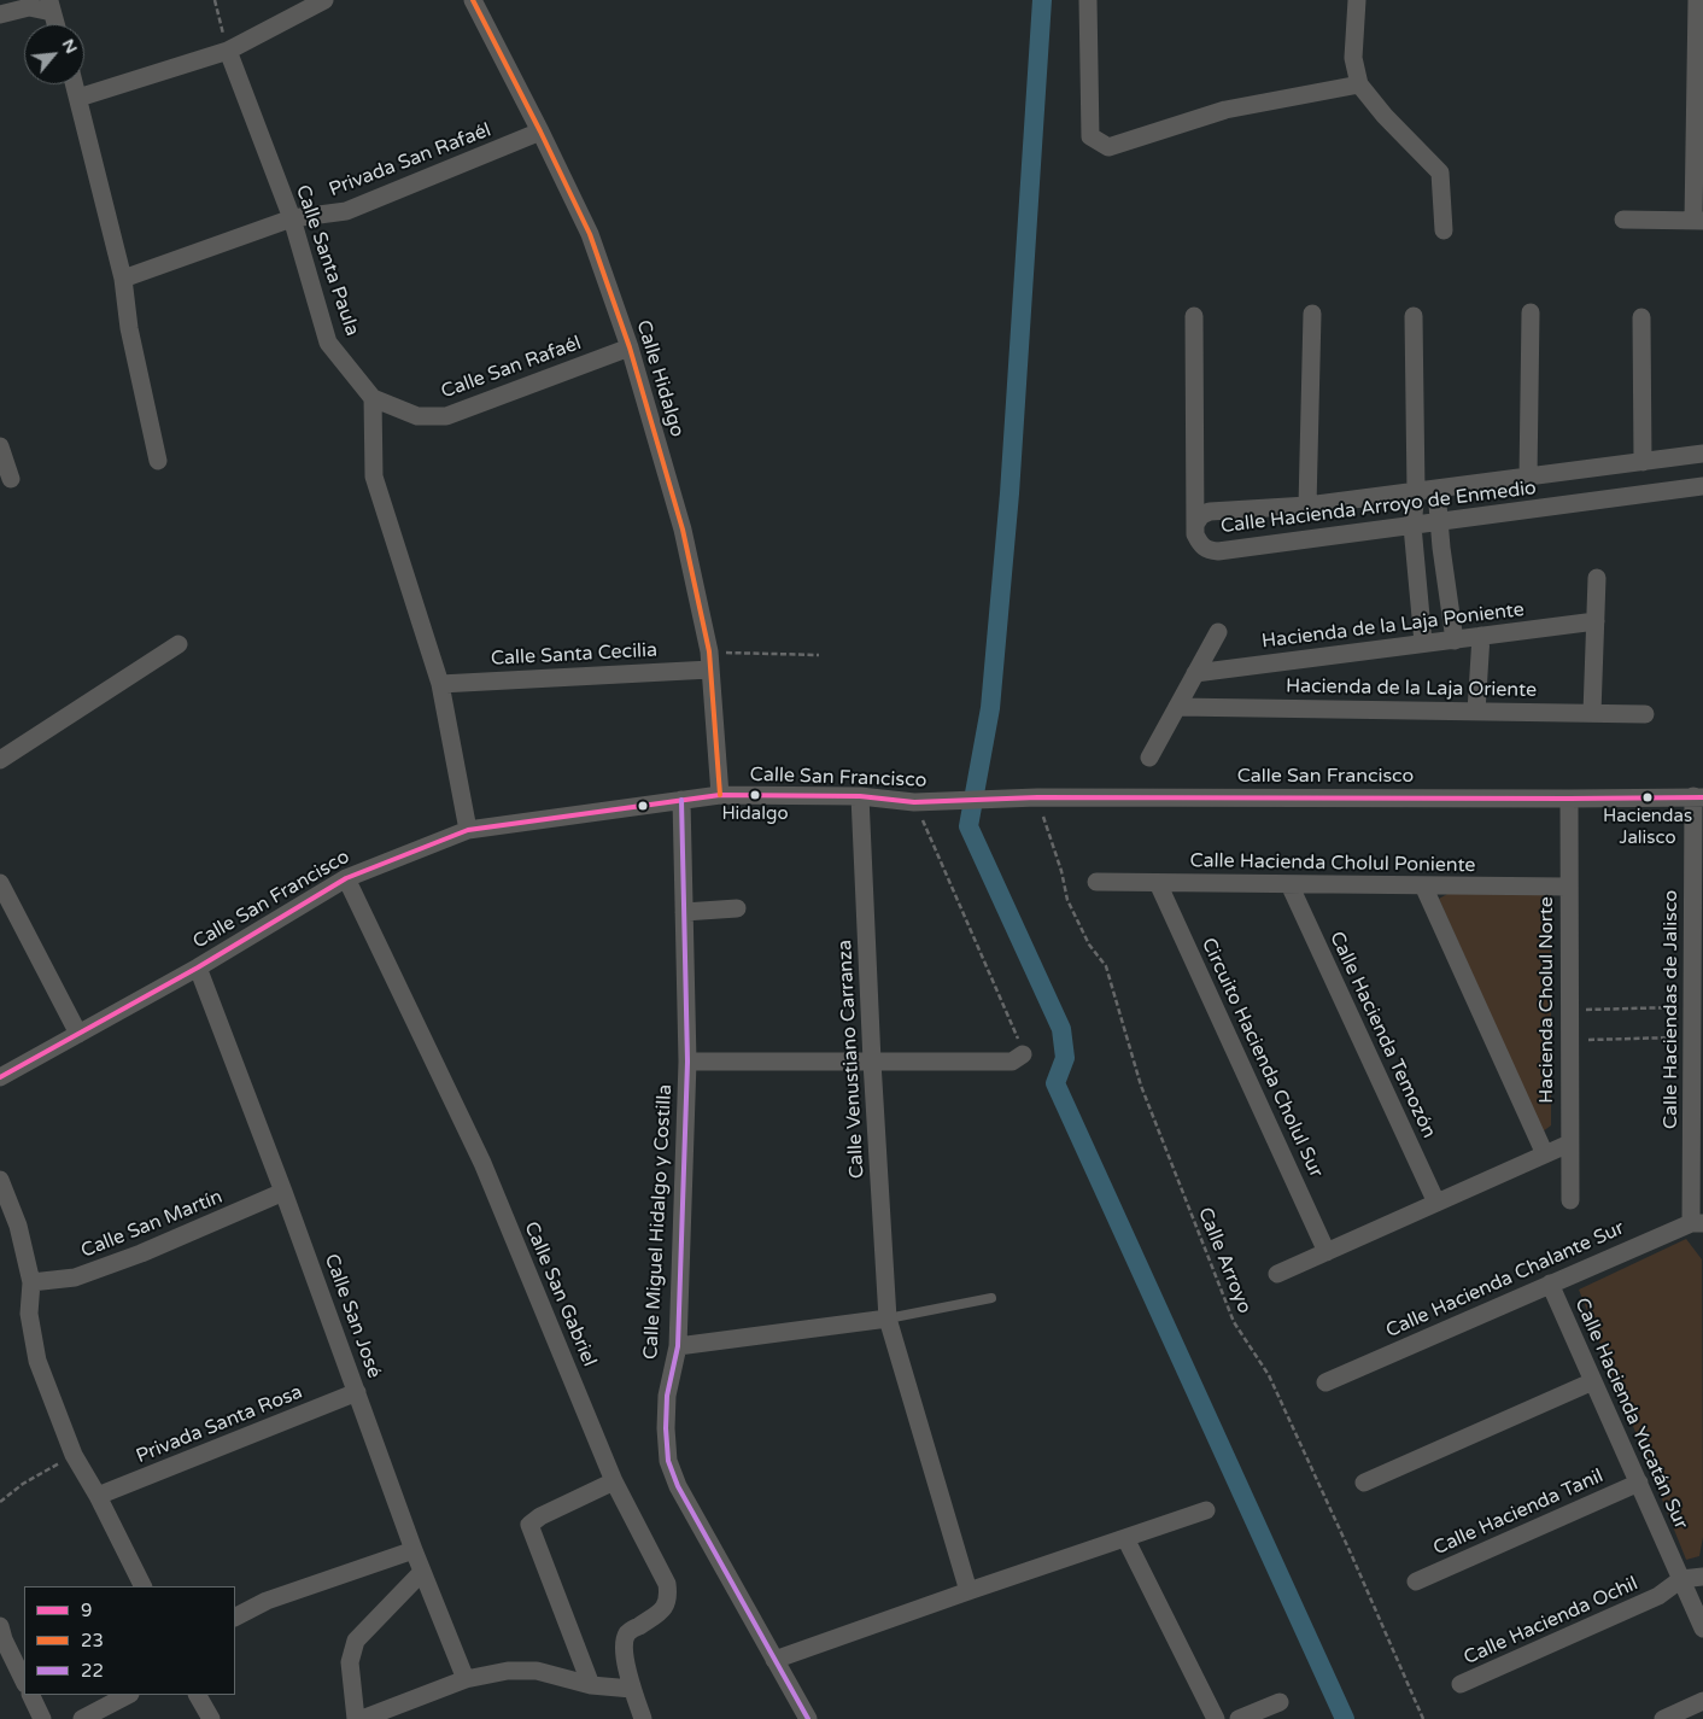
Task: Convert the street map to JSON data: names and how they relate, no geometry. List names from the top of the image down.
{
  "streets": {
    "street": [
      "Privada San Rafaél",
      "Calle Santa Paula",
      "Calle San Rafaél",
      "Calle Hidalgo",
      "Calle Hacienda Arroyo de Enmedio",
      "Hacienda de la Laja Poniente",
      "Calle Santa Cecilia",
      "Hacienda de la Laja Oriente",
      "Calle San Francisco",
      "Calle Hacienda Cholul Poniente",
      "Hacienda Cholul Norte",
      "Calle Haciendas de Jalisco",
      "Calle Hacienda Temozón",
      "Circuito Hacienda Cholul Sur",
      "Calle Venustiano Carranza",
      "Calle Miguel Hidalgo y Costilla",
      "Calle San Martín",
      "Calle Hacienda Chalante Sur",
      "Calle San Gabriel",
      "Calle San José",
      "Calle Hacienda Yucatán Sur",
      "Privada Santa Rosa",
      "Calle Hacienda Tanil",
      "Calle Hacienda Ochil"
    ],
    "path": ["Calle Arroyo"]
  },
  "crossings": [
    ["Privada San Rafaél", "Calle Santa Paula"],
    ["Privada San Rafaél", "Calle Hidalgo"],
    ["Calle Santa Paula", "Calle San Rafaél"],
    ["Calle San Rafaél", "Calle Hidalgo"],
    ["Calle Hidalgo", "Calle Santa Cecilia"],
    ["Calle Hidalgo", "Calle San Francisco"],
    ["Calle San Francisco", "Hacienda Cholul Norte"],
    ["Calle San Francisco", "Calle Haciendas de Jalisco"],
    ["Calle San Francisco", "Calle Venustiano Carranza"],
    ["Calle San Francisco", "Calle Miguel Hidalgo y Costilla"],
    ["Calle San Francisco", "Calle Arroyo"],
    ["Calle San Francisco", "Calle San Gabriel"],
    ["Calle San Francisco", "Calle San José"],
    ["Calle Hacienda Cholul Poniente", "Hacienda Cholul Norte"],
    ["Calle Hacienda Cholul Poniente", "Calle Hacienda Temozón"],
    ["Calle Hacienda Cholul Poniente", "Circuito Hacienda Cholul Sur"],
    ["Calle Haciendas de Jalisco", "Calle Hacienda Chalante Sur"],
    ["Calle San Martín", "Calle San José"],
    ["Calle Hacienda Chalante Sur", "Calle Hacienda Yucatán Sur"],
    ["Calle San José", "Privada Santa Rosa"],
    ["Calle Hacienda Yucatán Sur", "Calle Hacienda Tanil"],
    ["Calle Hacienda Yucatán Sur", "Calle Hacienda Ochil"]
  ],
  "places": ["Hidalgo", "Haciendas Jalisco"],
  "lines": ["transit line 23", "transit line 9", "transit line 22"],
  "legend": ["9", "23", "22"],
  "north": "top right"
}
